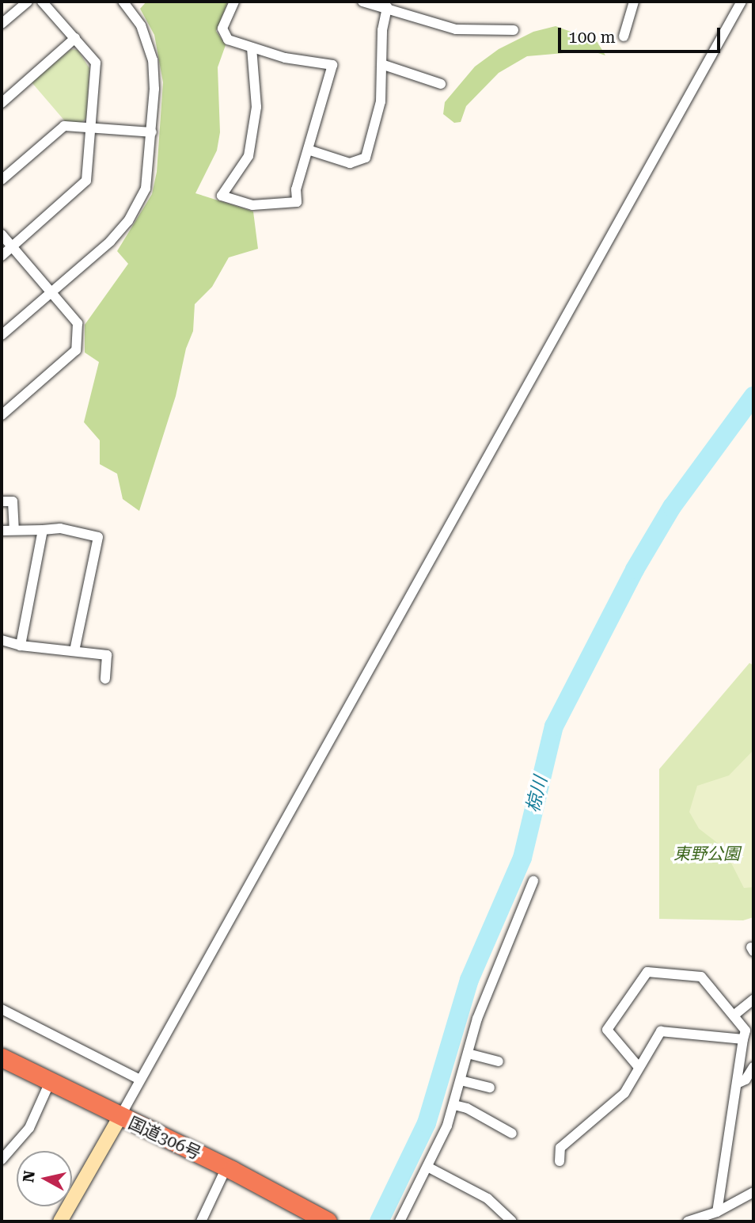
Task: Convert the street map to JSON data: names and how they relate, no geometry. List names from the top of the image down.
{
  "streets": {
    "highway": ["国道306号"]
  },
  "water": ["椋川"],
  "parks": ["東野公園"],
  "scale_bar": "100 m",
  "north": "left"
}
